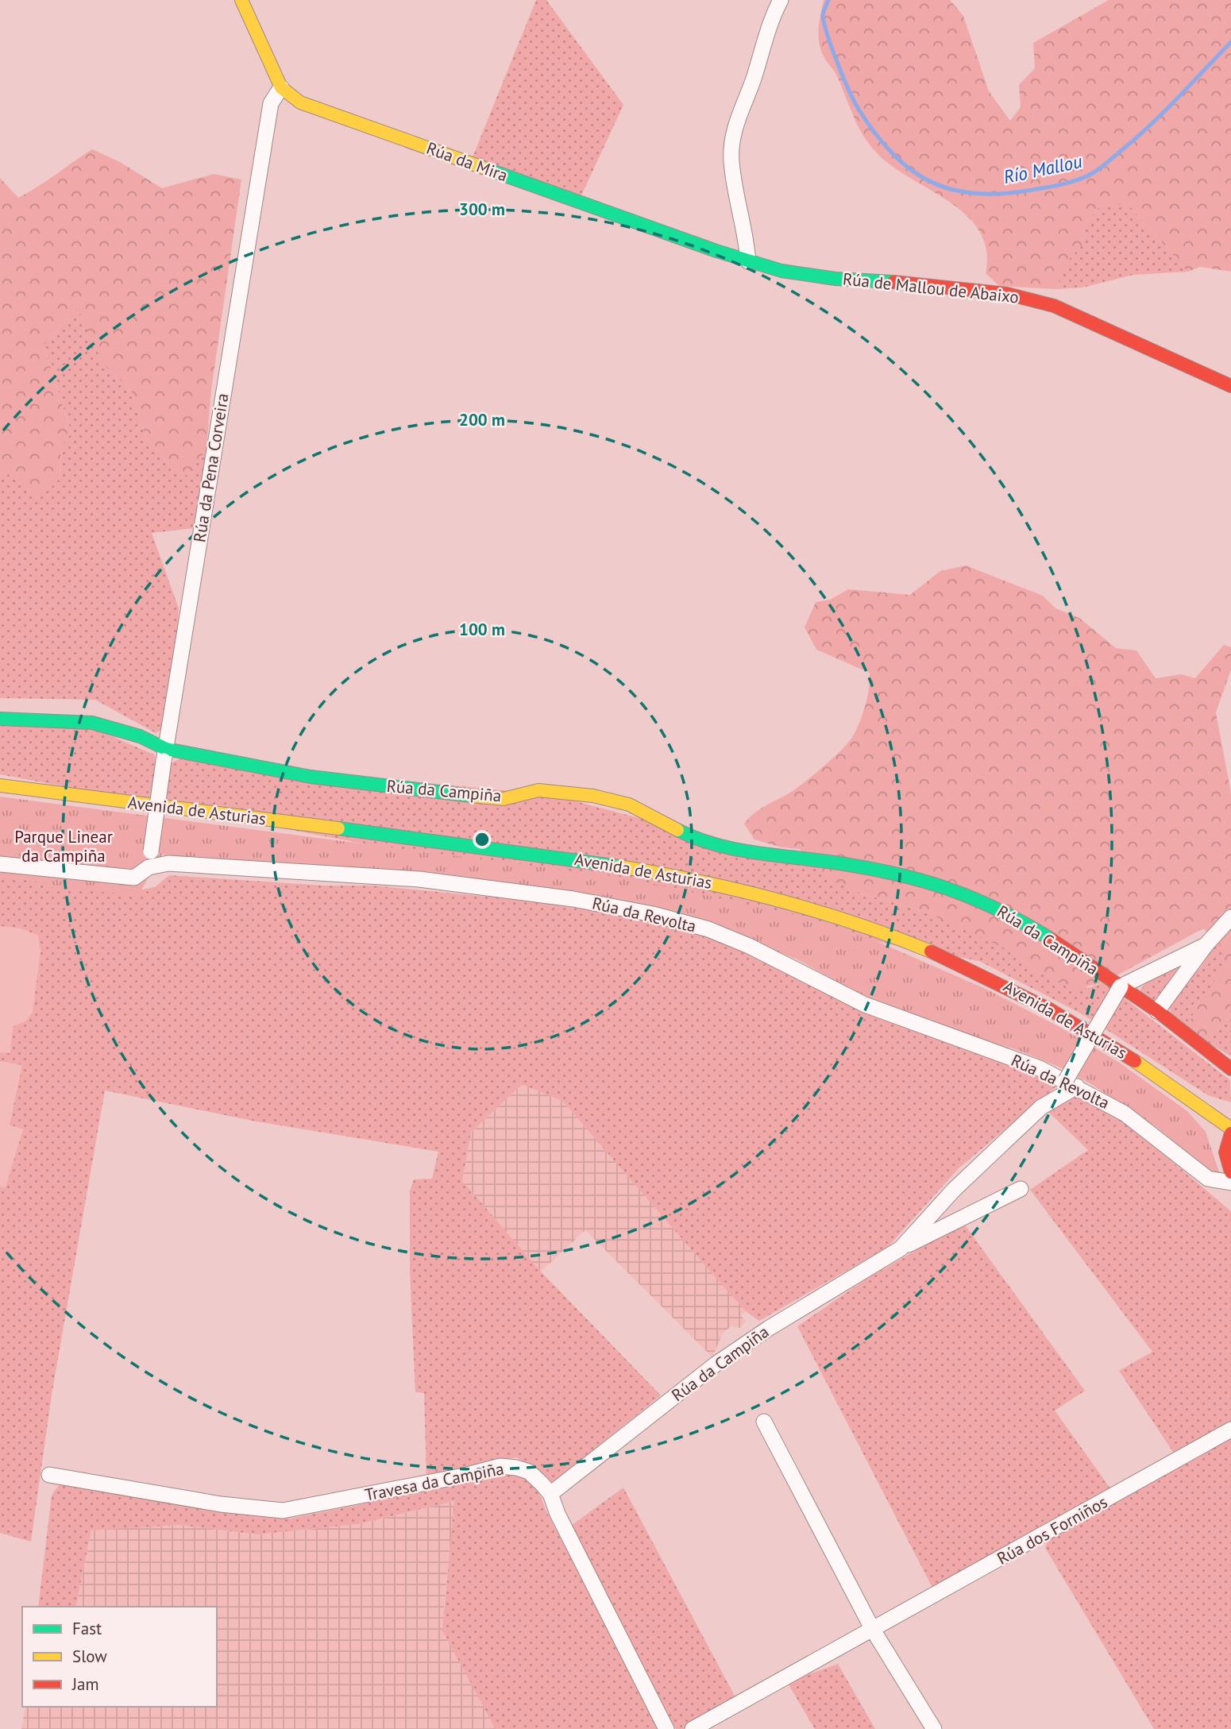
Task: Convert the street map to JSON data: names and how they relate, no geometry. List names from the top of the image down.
{
  "streets": {
    "street": [
      "Rúa da Mira",
      "Rúa de Mallou de Abaixo",
      "Rúa da Pena Corveira",
      "Rúa da Campiña",
      "Avenida de Asturias",
      "Rúa da Revolta",
      "Travesa da Campiña",
      "Rúa dos Forniños"
    ]
  },
  "crossings": [
    ["Rúa da Mira", "Rúa de Mallou de Abaixo"],
    ["Rúa da Mira", "Rúa da Pena Corveira"],
    ["Rúa da Pena Corveira", "Rúa da Campiña"],
    ["Rúa da Pena Corveira", "Rúa da Revolta"],
    ["Rúa da Campiña", "Rúa da Revolta"],
    ["Rúa da Campiña", "Travesa da Campiña"]
  ],
  "water": ["Río Mallou"],
  "parks": ["Parque Linear da Campiña"],
  "legend": ["Fast", "Slow", "Jam"],
  "rings": ["300 m", "200 m", "100 m"]
}
